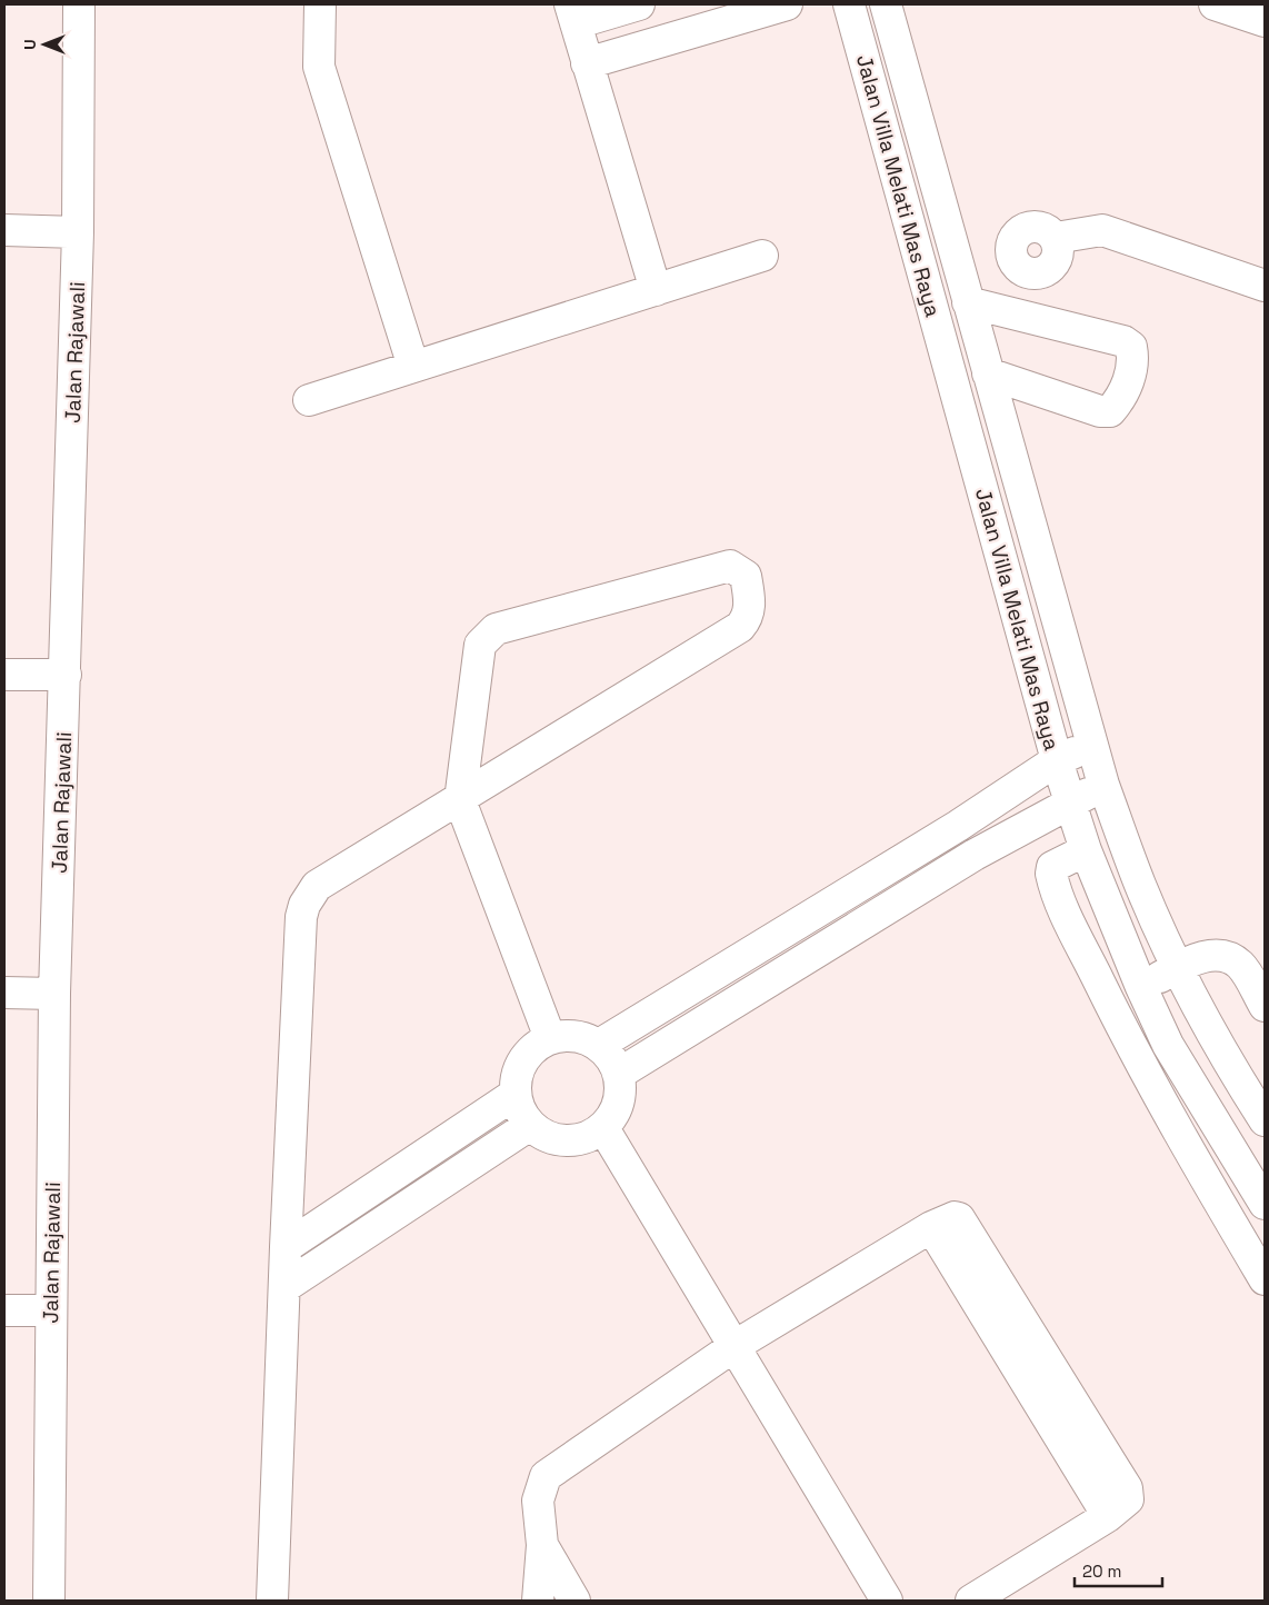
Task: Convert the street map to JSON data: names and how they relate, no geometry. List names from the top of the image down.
{
  "streets": {
    "street": ["Jalan Villa Melati Mas Raya", "Jalan Rajawali"]
  },
  "scale_bar": "20 m",
  "north": "left"
}
